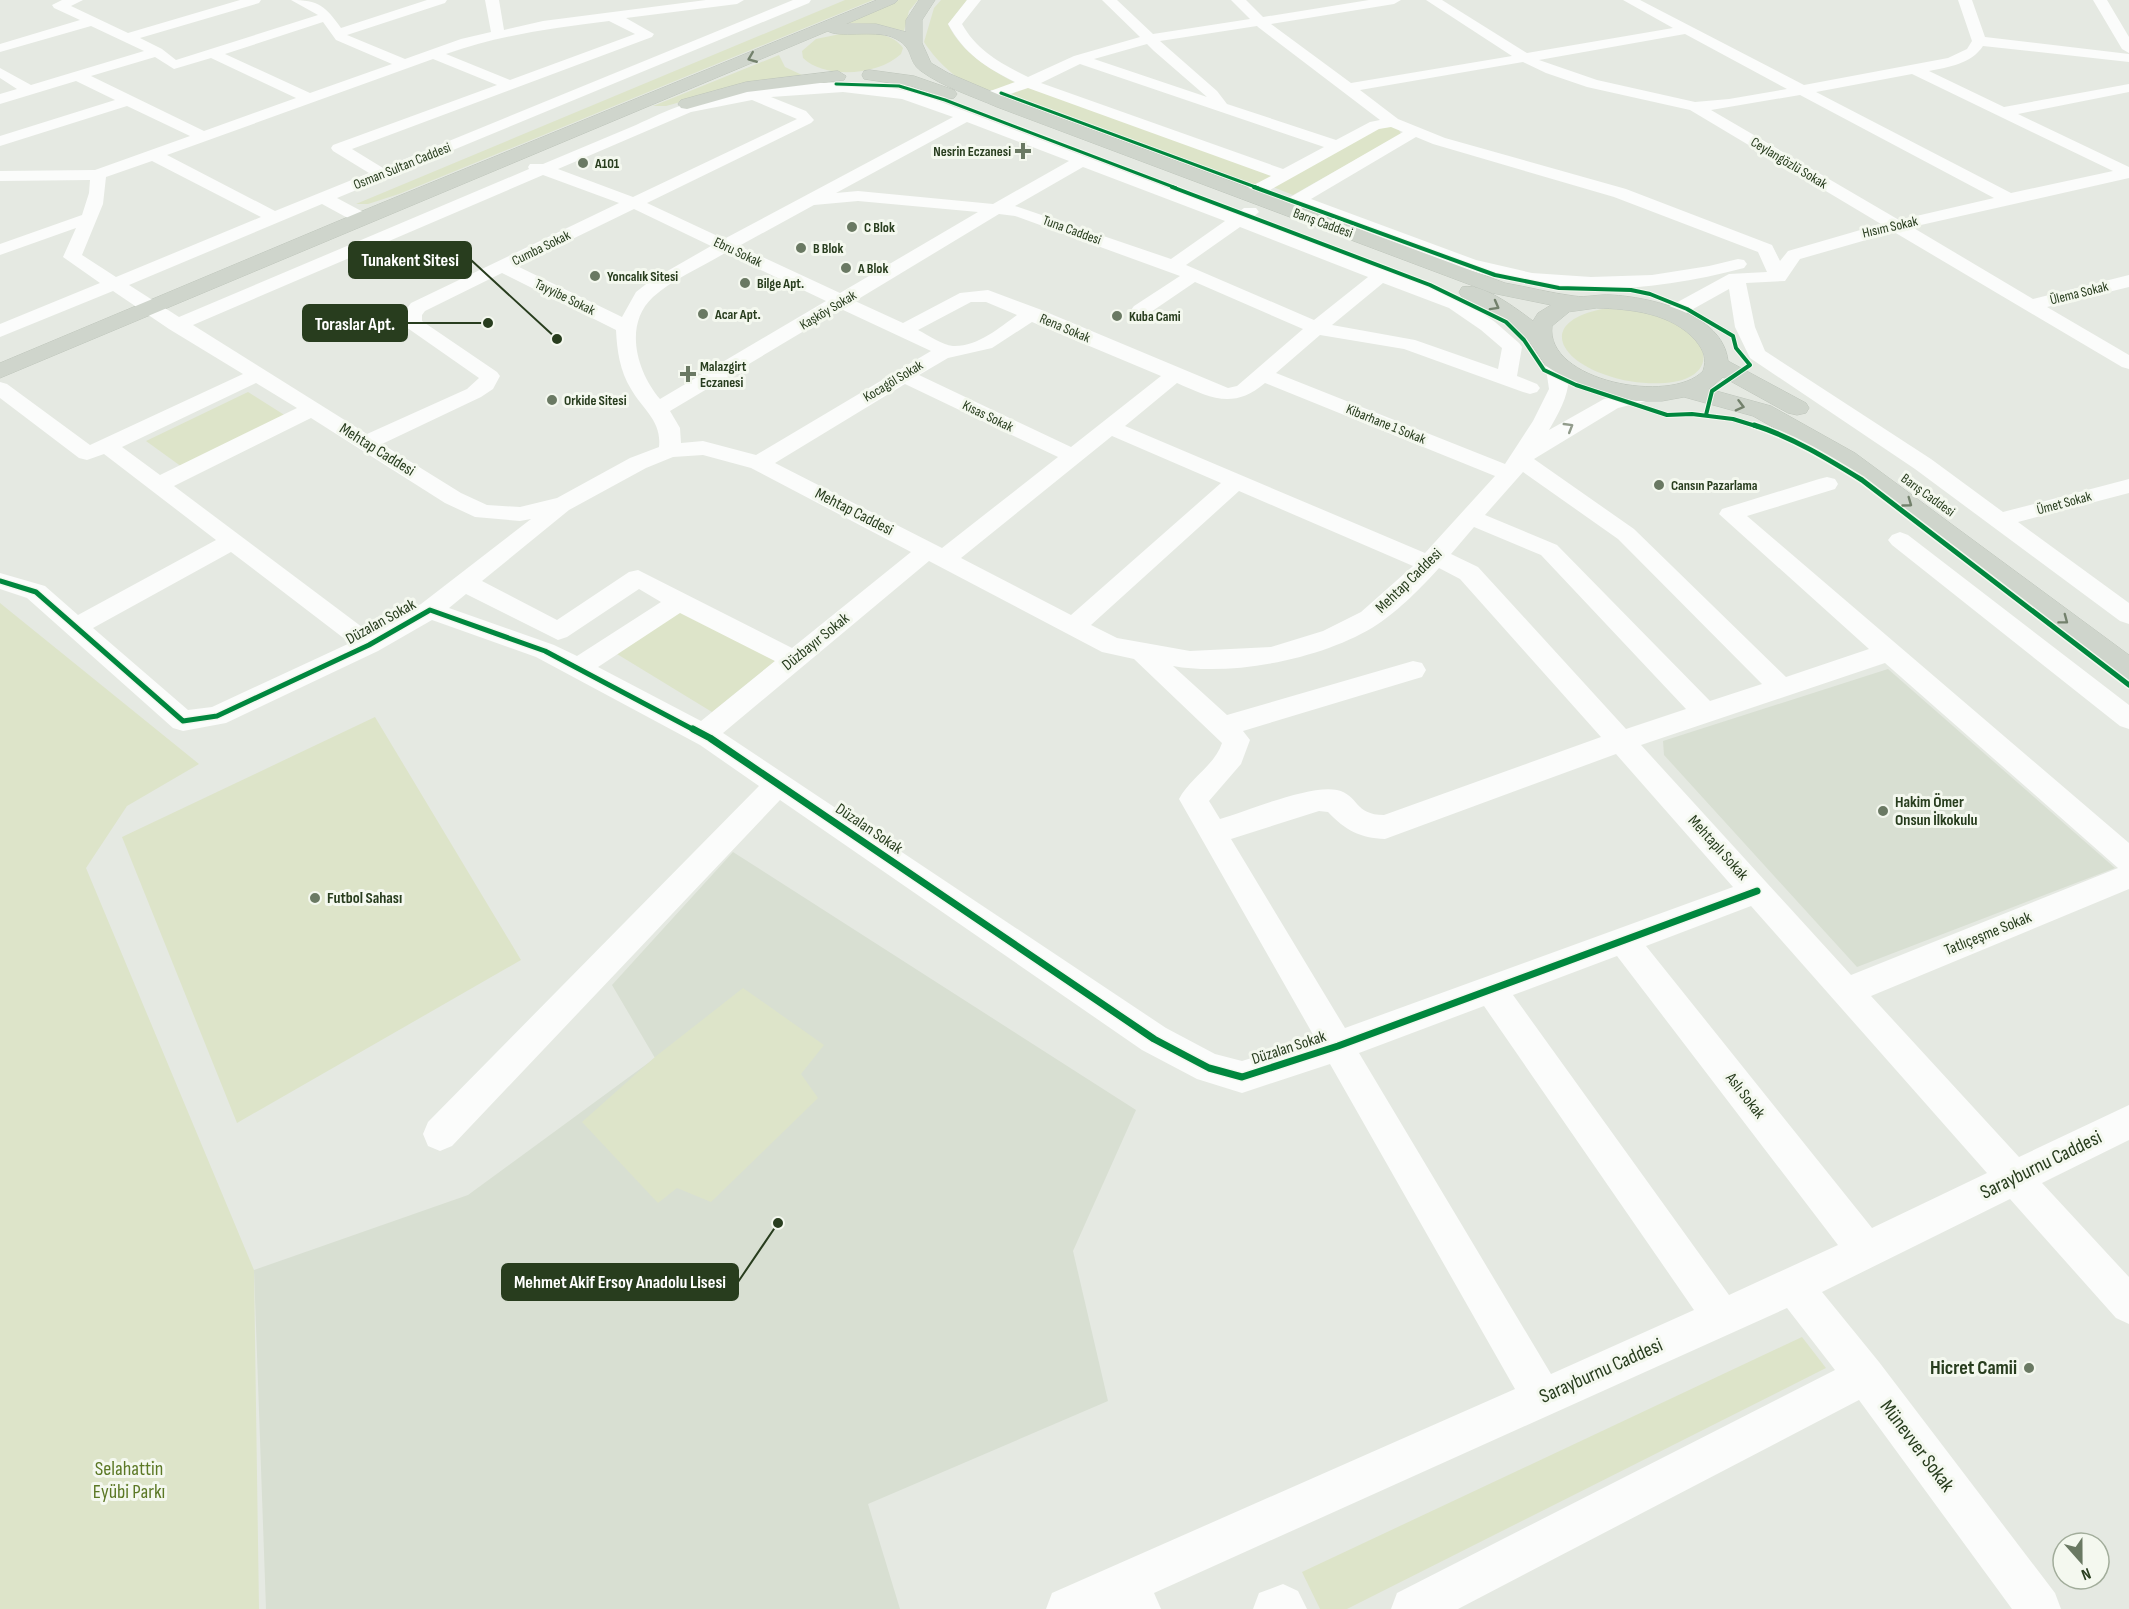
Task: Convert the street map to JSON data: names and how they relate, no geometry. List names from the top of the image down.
{
  "streets": {
    "main road": ["Barış Caddesi"],
    "street": [
      "Ceylangözlü Sokak",
      "Osman Sultan Caddesi",
      "Hısım Sokak",
      "Tuna Caddesi",
      "Cumba Sokak",
      "Ebru Sokak",
      "Ülema Sokak",
      "Tayyibe Sokak",
      "Kaşköy Sokak",
      "Rena Sokak",
      "Kocagöl Sokak",
      "Kısas Sokak",
      "Kibarhane 1 Sokak",
      "Mehtap Caddesi",
      "Ümet Sokak",
      "Düzalan Sokak",
      "Düzbayır Sokak",
      "Mehtaplı Sokak",
      "Tatlıçeşme Sokak",
      "Aslı Sokak",
      "Sarayburnu Caddesi",
      "Münevver Sokak"
    ]
  },
  "crossings": [
    ["Ceylangözlü Sokak", "Hısım Sokak"],
    ["Ceylangözlü Sokak", "Ülema Sokak"],
    ["Osman Sultan Caddesi", "Mehtap Caddesi"],
    ["Tuna Caddesi", "Ebru Sokak"],
    ["Tuna Caddesi", "Tayyibe Sokak"],
    ["Tuna Caddesi", "Kaşköy Sokak"],
    ["Cumba Sokak", "Ebru Sokak"],
    ["Cumba Sokak", "Tayyibe Sokak"],
    ["Cumba Sokak", "Mehtap Caddesi"],
    ["Ebru Sokak", "Kaşköy Sokak"],
    ["Ebru Sokak", "Rena Sokak"],
    ["Ebru Sokak", "Kocagöl Sokak"],
    ["Rena Sokak", "Kocagöl Sokak"],
    ["Rena Sokak", "Kibarhane 1 Sokak"],
    ["Rena Sokak", "Düzbayır Sokak"],
    ["Kocagöl Sokak", "Kısas Sokak"],
    ["Kocagöl Sokak", "Mehtap Caddesi"],
    ["Kısas Sokak", "Düzbayır Sokak"],
    ["Kibarhane 1 Sokak", "Mehtap Caddesi"],
    ["Mehtap Caddesi", "Düzbayır Sokak"],
    ["Mehtap Caddesi", "Mehtaplı Sokak"],
    ["Düzalan Sokak", "Düzbayır Sokak"],
    ["Düzalan Sokak", "Mehtaplı Sokak"],
    ["Düzalan Sokak", "Aslı Sokak"],
    ["Düzbayır Sokak", "Mehtaplı Sokak"],
    ["Mehtaplı Sokak", "Tatlıçeşme Sokak"],
    ["Mehtaplı Sokak", "Sarayburnu Caddesi"],
    ["Aslı Sokak", "Sarayburnu Caddesi"],
    ["Sarayburnu Caddesi", "Münevver Sokak"]
  ],
  "parks": ["Selahattin Eyübi Parkı"],
  "places": {
    "health": ["Nesrin Eczanesi", "Malazgirt Eczanesi"],
    "other": [
      "A101",
      "C Blok",
      "B Blok",
      "A Blok",
      "Yoncalık Sitesi",
      "Bilge Apt.",
      "Acar Apt.",
      "Kuba Cami",
      "Toraslar Apt.",
      "Tunakent Sitesi",
      "Orkide Sitesi",
      "Cansın Pazarlama",
      "Hakim Ömer Onsun İlkokulu",
      "Futbol Sahası",
      "Mehmet Akif Ersoy Anadolu Lisesi",
      "Hicret Camii"
    ]
  },
  "north": "bottom"
}
